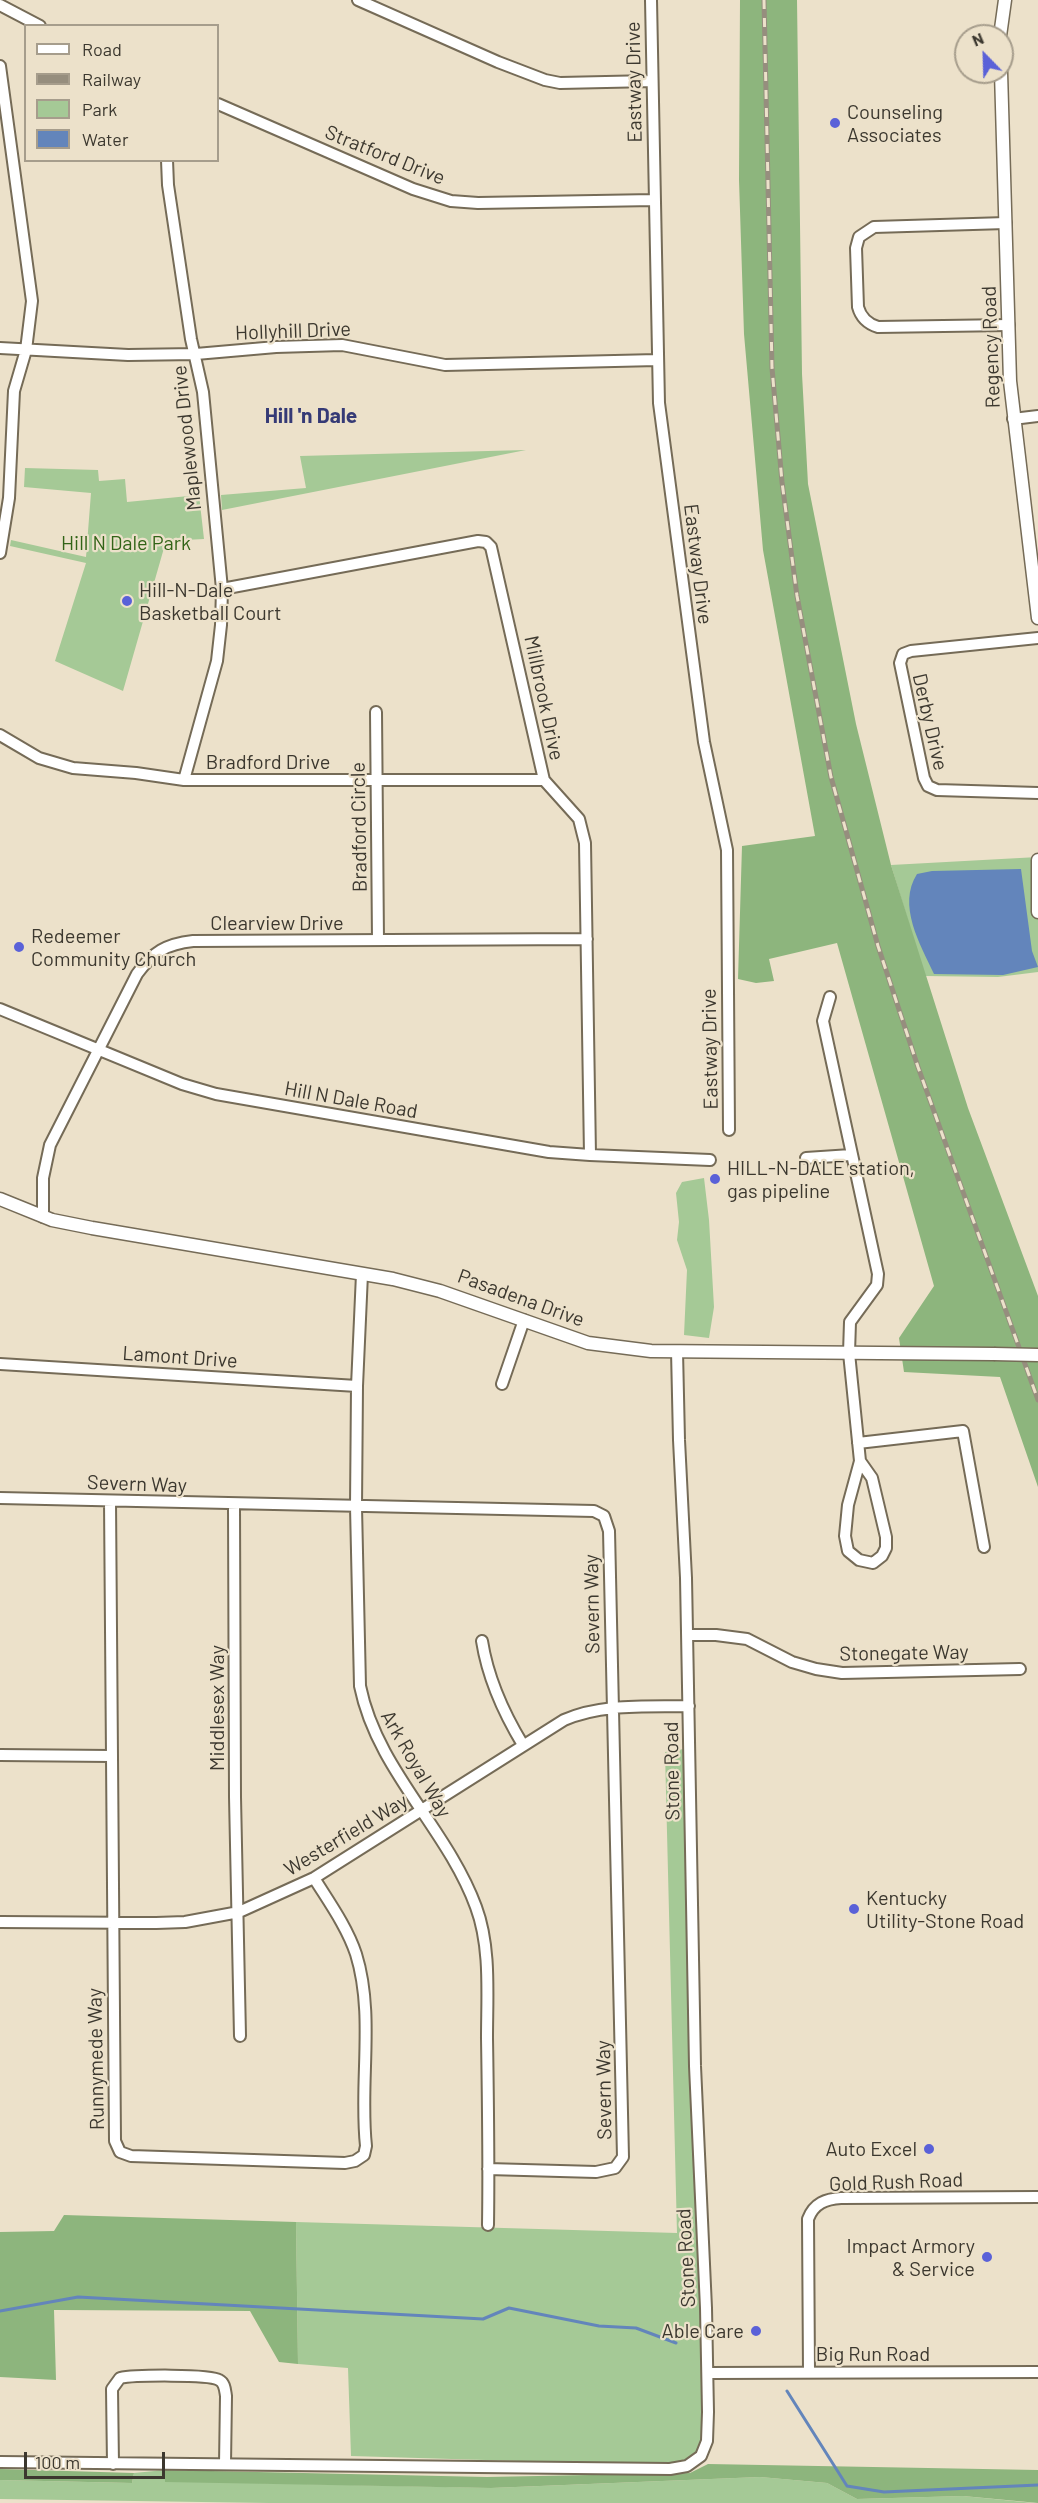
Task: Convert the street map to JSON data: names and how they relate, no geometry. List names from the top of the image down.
{
  "streets": {
    "street": [
      "Eastway Drive",
      "Stratford Drive",
      "Hollyhill Drive",
      "Regency Road",
      "Maplewood Drive",
      "Millbrook Drive",
      "Derby Drive",
      "Bradford Drive",
      "Bradford Circle",
      "Clearview Drive",
      "Hill N Dale Road",
      "Pasadena Drive",
      "Lamont Drive",
      "Severn Way",
      "Stonegate Way",
      "Middlesex Way",
      "Ark Royal Way",
      "Stone Road",
      "Westerfield Way",
      "Runnymede Way",
      "Gold Rush Road",
      "Big Run Road"
    ]
  },
  "crossings": [
    ["Eastway Drive", "Stratford Drive"],
    ["Eastway Drive", "Hollyhill Drive"],
    ["Hollyhill Drive", "Maplewood Drive"],
    ["Maplewood Drive", "Millbrook Drive"],
    ["Maplewood Drive", "Bradford Drive"],
    ["Millbrook Drive", "Bradford Drive"],
    ["Millbrook Drive", "Clearview Drive"],
    ["Millbrook Drive", "Hill N Dale Road"],
    ["Bradford Drive", "Bradford Circle"],
    ["Bradford Circle", "Clearview Drive"],
    ["Clearview Drive", "Hill N Dale Road"],
    ["Clearview Drive", "Pasadena Drive"],
    ["Pasadena Drive", "Ark Royal Way"],
    ["Pasadena Drive", "Stone Road"],
    ["Lamont Drive", "Ark Royal Way"],
    ["Severn Way", "Middlesex Way"],
    ["Severn Way", "Ark Royal Way"],
    ["Severn Way", "Westerfield Way"],
    ["Severn Way", "Runnymede Way"],
    ["Stonegate Way", "Stone Road"],
    ["Middlesex Way", "Westerfield Way"],
    ["Ark Royal Way", "Westerfield Way"],
    ["Stone Road", "Westerfield Way"],
    ["Stone Road", "Big Run Road"],
    ["Westerfield Way", "Runnymede Way"],
    ["Gold Rush Road", "Big Run Road"]
  ],
  "districts": ["Hill 'n Dale"],
  "parks": ["Hill N Dale Park"],
  "places": [
    "Counseling Associates",
    "Hill-N-Dale Basketball Court",
    "Redeemer Community Church",
    "HILL-N-DALE station, gas pipeline",
    "Kentucky Utility-Stone Road",
    "Auto Excel",
    "Impact Armory & Service",
    "Able Care"
  ],
  "legend": [
    "Road",
    "Railway",
    "Park",
    "Water"
  ],
  "scale_bar": "100 m",
  "north": "top left"
}
